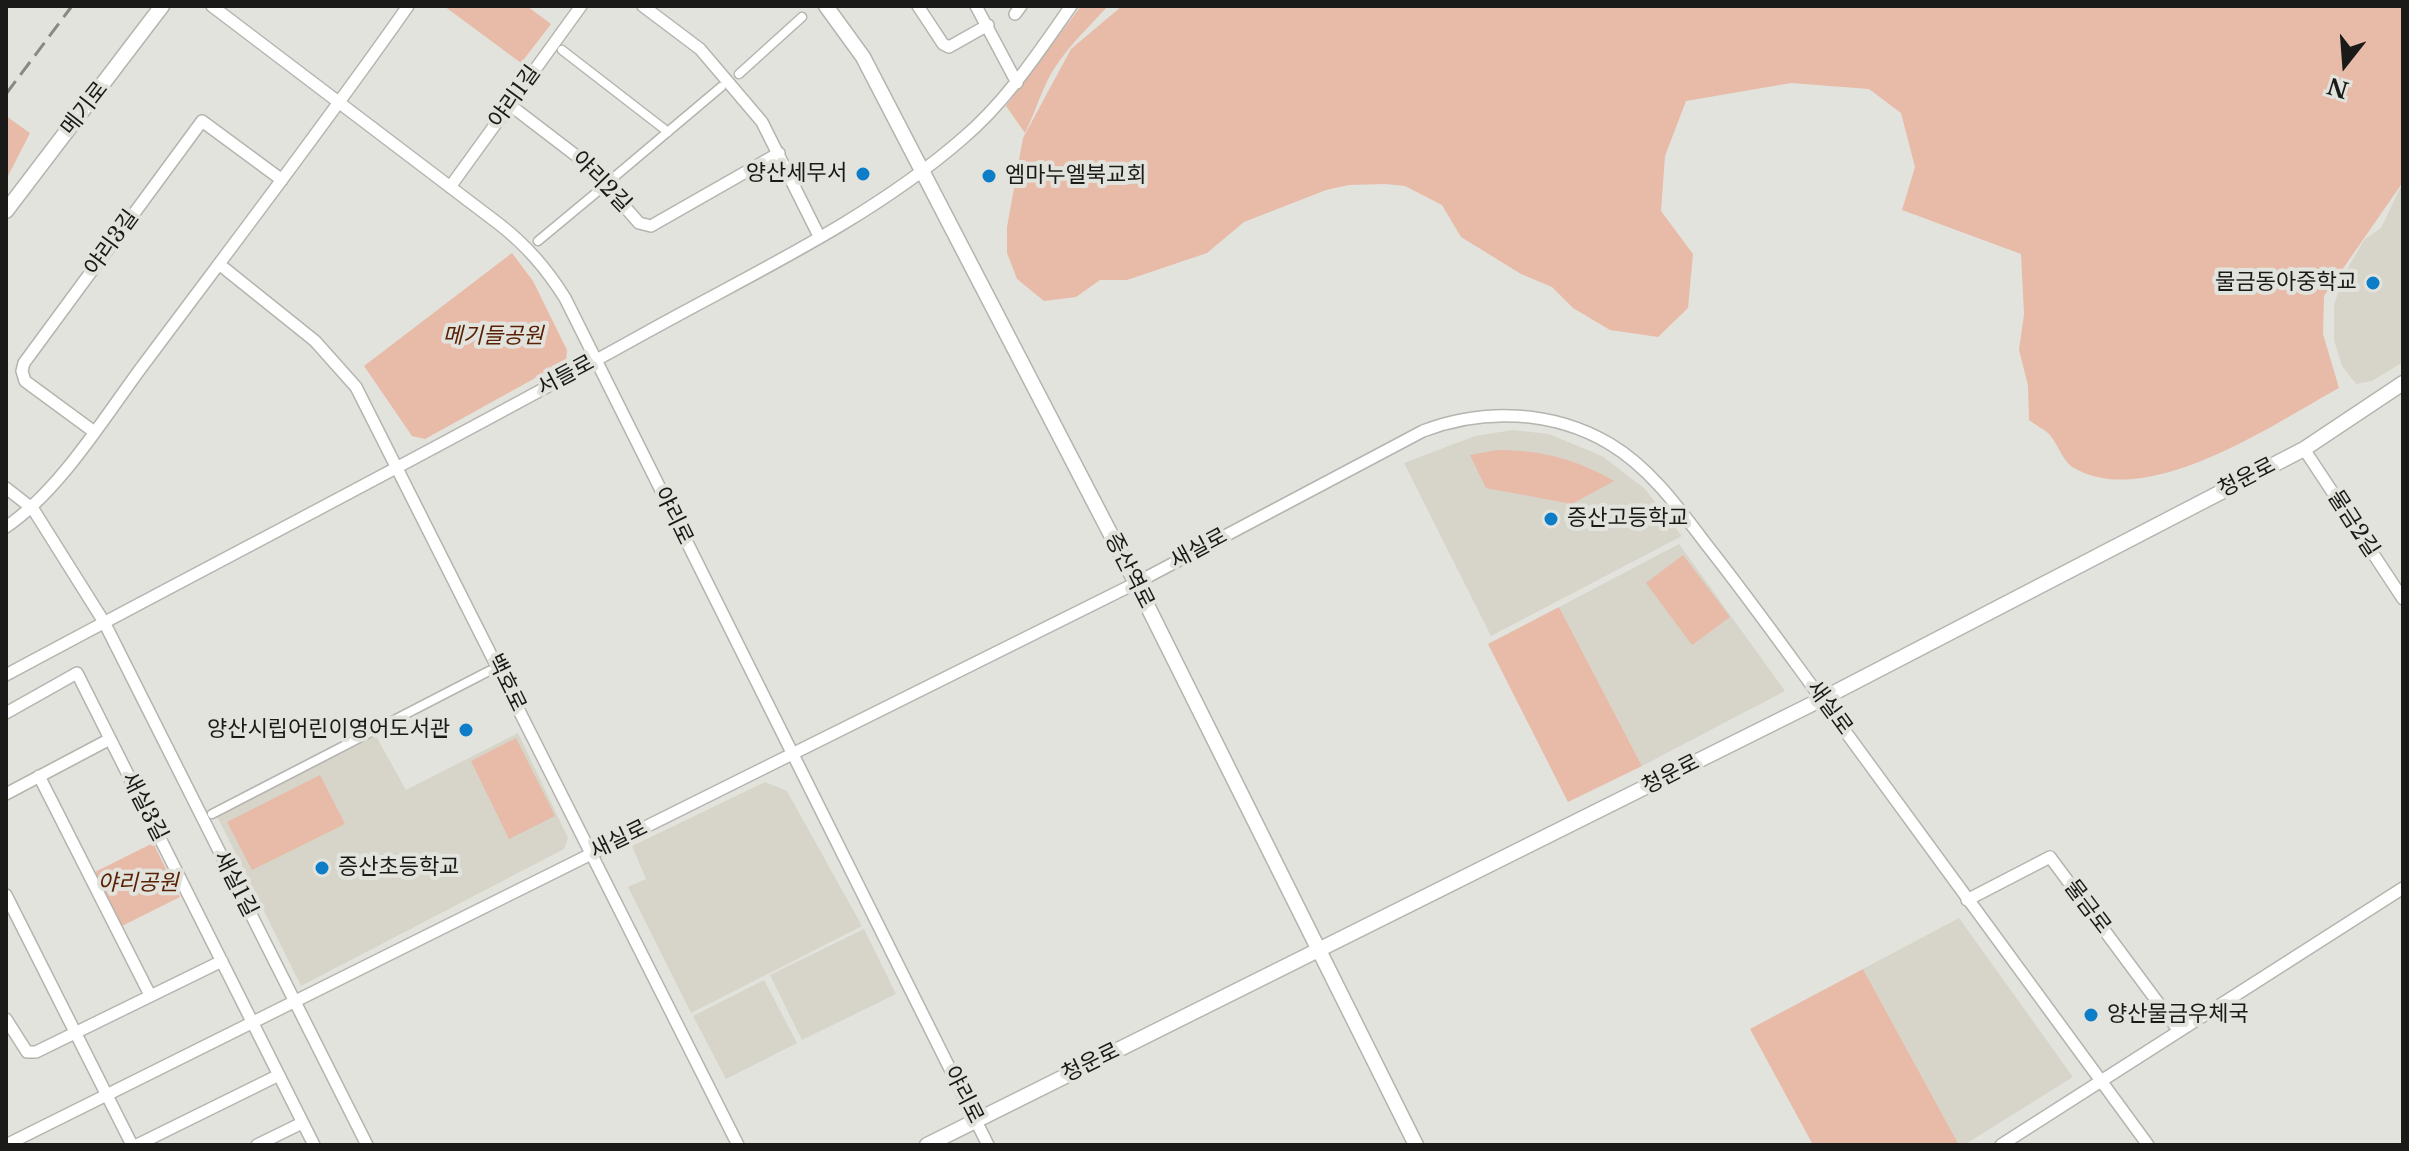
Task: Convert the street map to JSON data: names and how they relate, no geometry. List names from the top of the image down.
{
  "streets": {
    "street": [
      "야리1길",
      "메기로",
      "야리2길",
      "야리3길",
      "서들로",
      "청운로",
      "야리로",
      "물금2길",
      "새실로",
      "증산역로",
      "백호로",
      "새실3길",
      "새실1길",
      "물금로"
    ]
  },
  "crossings": [
    ["야리1길", "야리2길"],
    ["야리1길", "야리로"],
    ["서들로", "야리로"],
    ["서들로", "증산역로"],
    ["서들로", "백호로"],
    ["서들로", "새실1길"],
    ["청운로", "야리로"],
    ["청운로", "물금2길"],
    ["청운로", "새실로"],
    ["청운로", "증산역로"],
    ["야리로", "새실로"],
    ["새실로", "증산역로"],
    ["새실로", "백호로"],
    ["새실로", "새실3길"],
    ["새실로", "새실1길"],
    ["새실로", "물금로"]
  ],
  "parks": ["메기들공원", "야리공원"],
  "places": [
    "양산세무서",
    "엠마누엘북교회",
    "물금동아중학교",
    "증산고등학교",
    "양산시립어린이영어도서관",
    "증산초등학교",
    "양산물금우체국"
  ],
  "north": "bottom"
}
